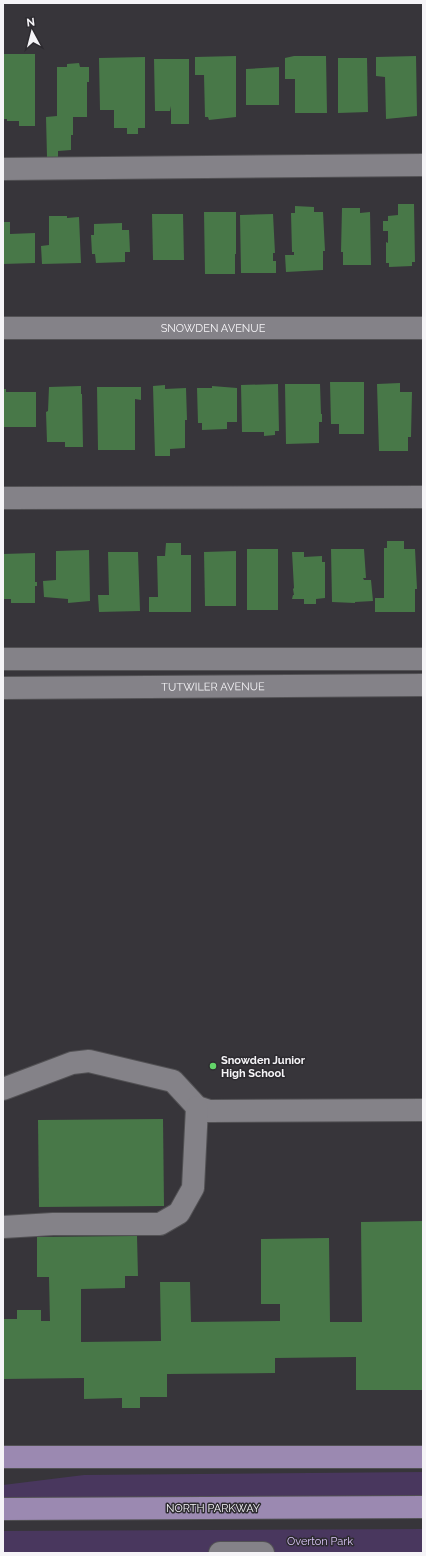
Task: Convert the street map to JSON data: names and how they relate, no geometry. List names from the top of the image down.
{
  "streets": {
    "main road": ["NORTH PARKWAY"],
    "street": ["SNOWDEN AVENUE", "TUTWILER AVENUE"]
  },
  "parks": ["Overton Park"],
  "places": ["Snowden Junior High School"],
  "north": "top"
}
